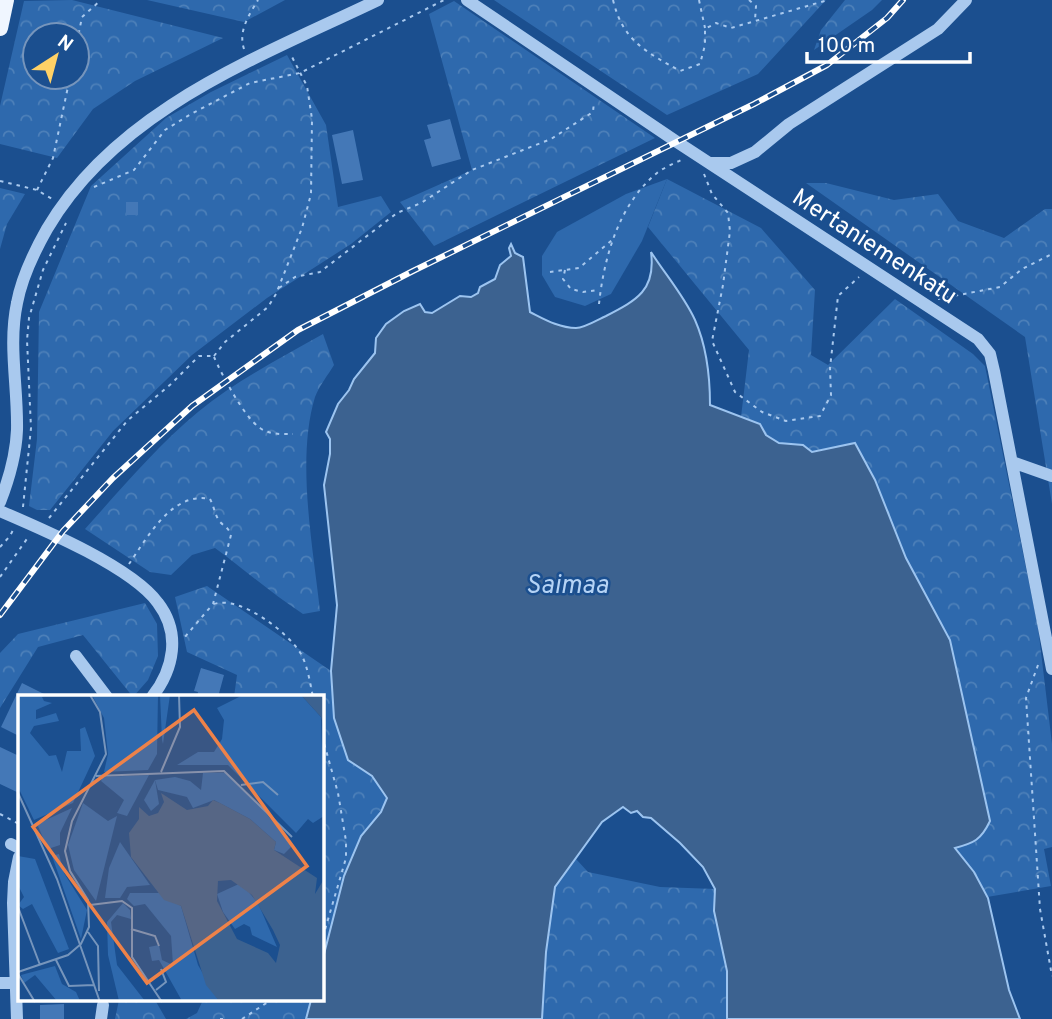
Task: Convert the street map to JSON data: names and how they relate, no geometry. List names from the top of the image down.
{
  "streets": {
    "street": ["Mertaniemenkatu"]
  },
  "water": ["Saimaa"],
  "scale_bar": "100 m",
  "north": "top right"
}
